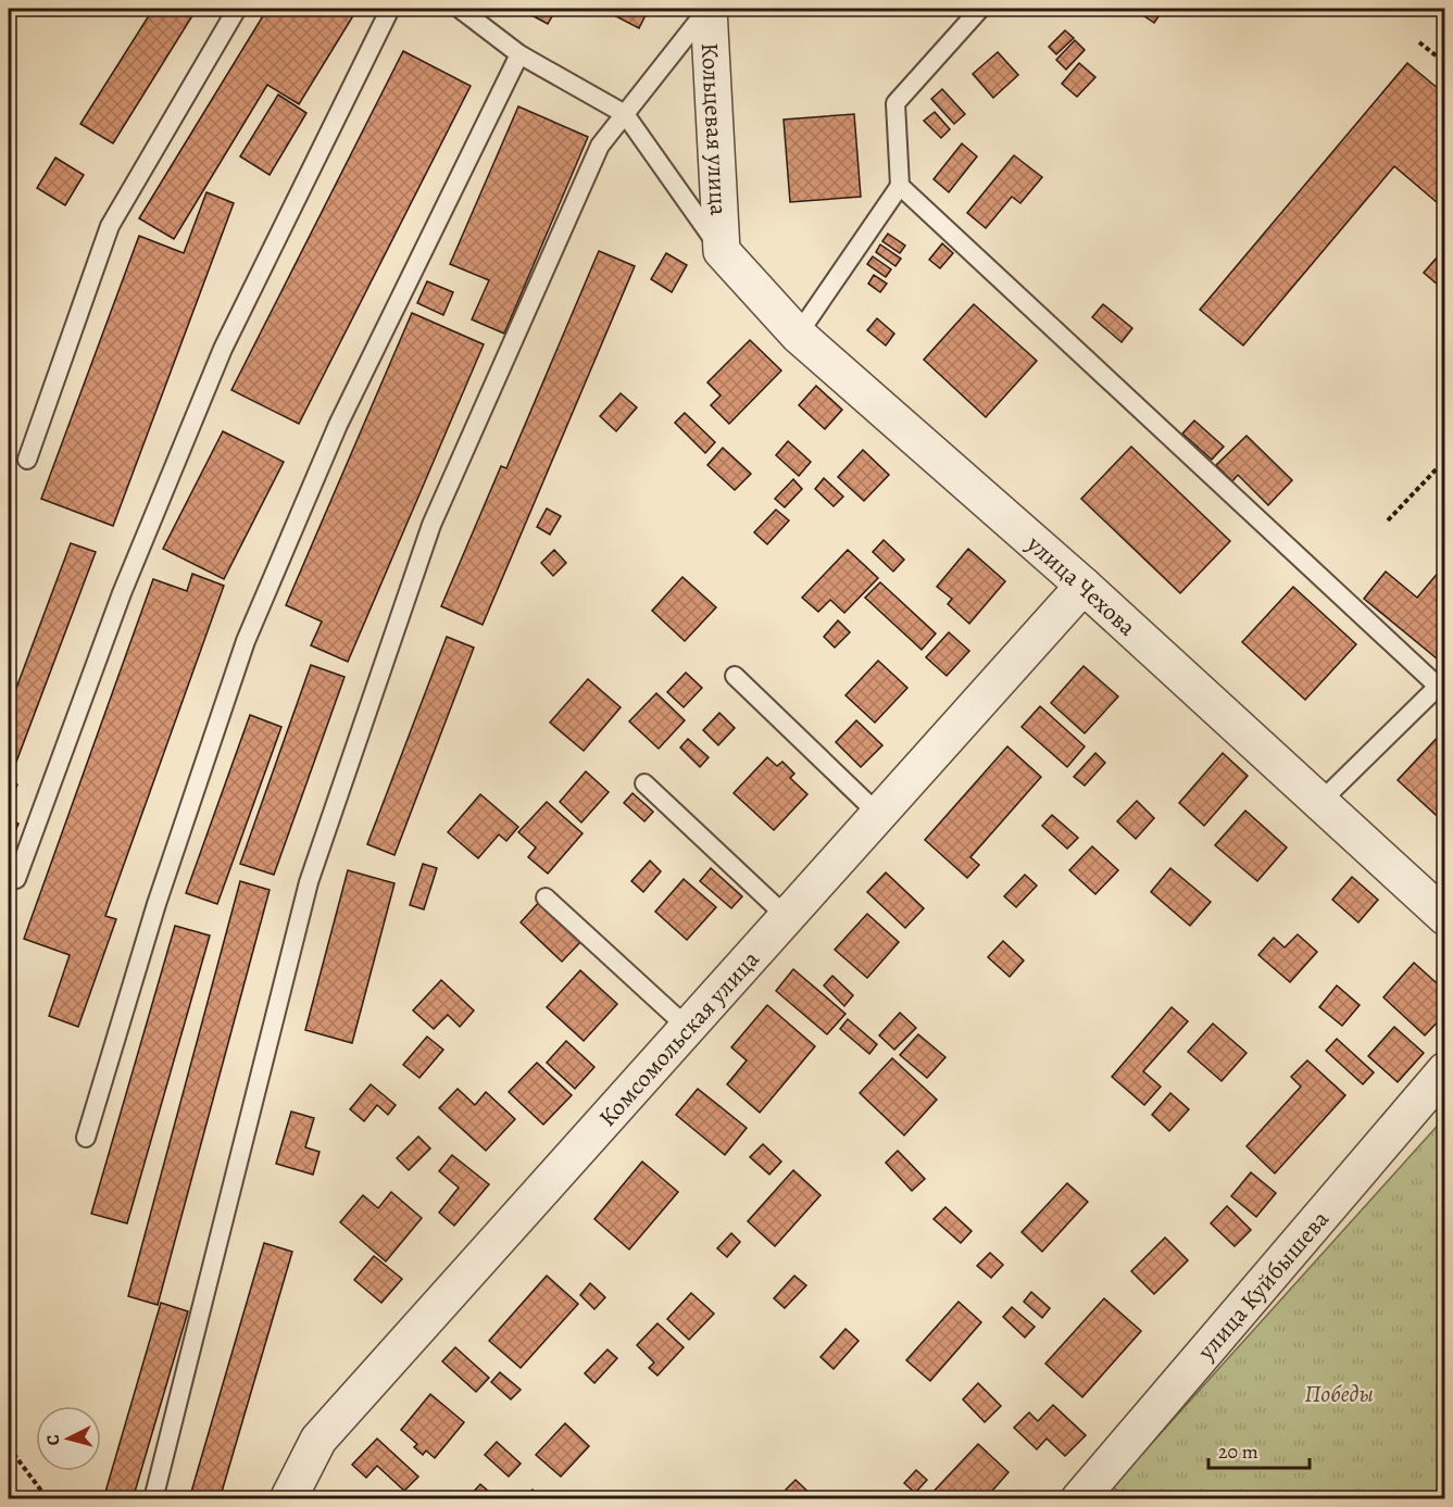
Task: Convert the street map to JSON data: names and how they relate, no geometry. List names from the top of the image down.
{
  "streets": {
    "street": [
      "Кольцевая улица",
      "улица Чехова",
      "Комсомольская улица",
      "улица Куйбышева"
    ]
  },
  "crossings": [
    ["Кольцевая улица", "улица Чехова"],
    ["улица Чехова", "Комсомольская улица"]
  ],
  "parks": ["Победы"],
  "scale_bar": "20 m",
  "north": "left"
}
